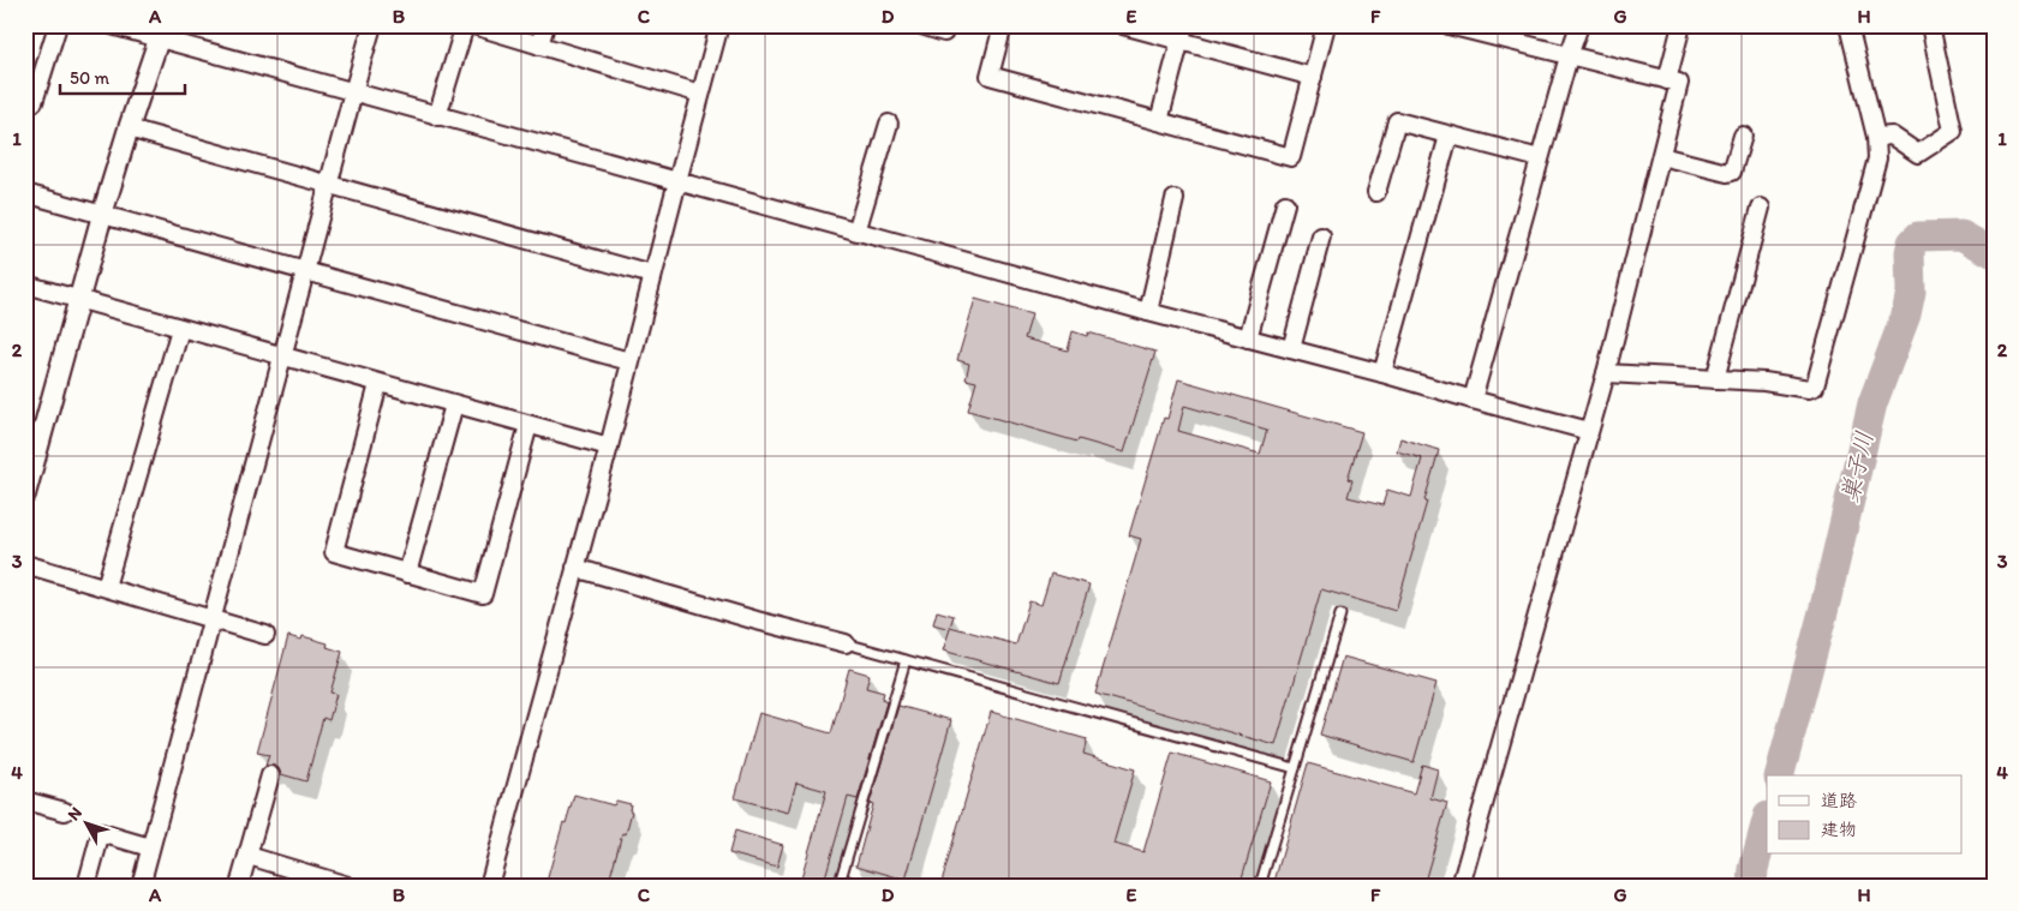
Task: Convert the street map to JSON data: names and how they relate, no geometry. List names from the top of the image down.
{
  "water": ["巣子川"],
  "legend": ["道路", "建物"],
  "scale_bar": "50 m",
  "north": "top left",
  "grid": {
    "columns": [
      "A",
      "B",
      "C",
      "D",
      "E",
      "F",
      "G",
      "H"
    ],
    "rows": [
      "1",
      "2",
      "3",
      "4"
    ]
  }
}
